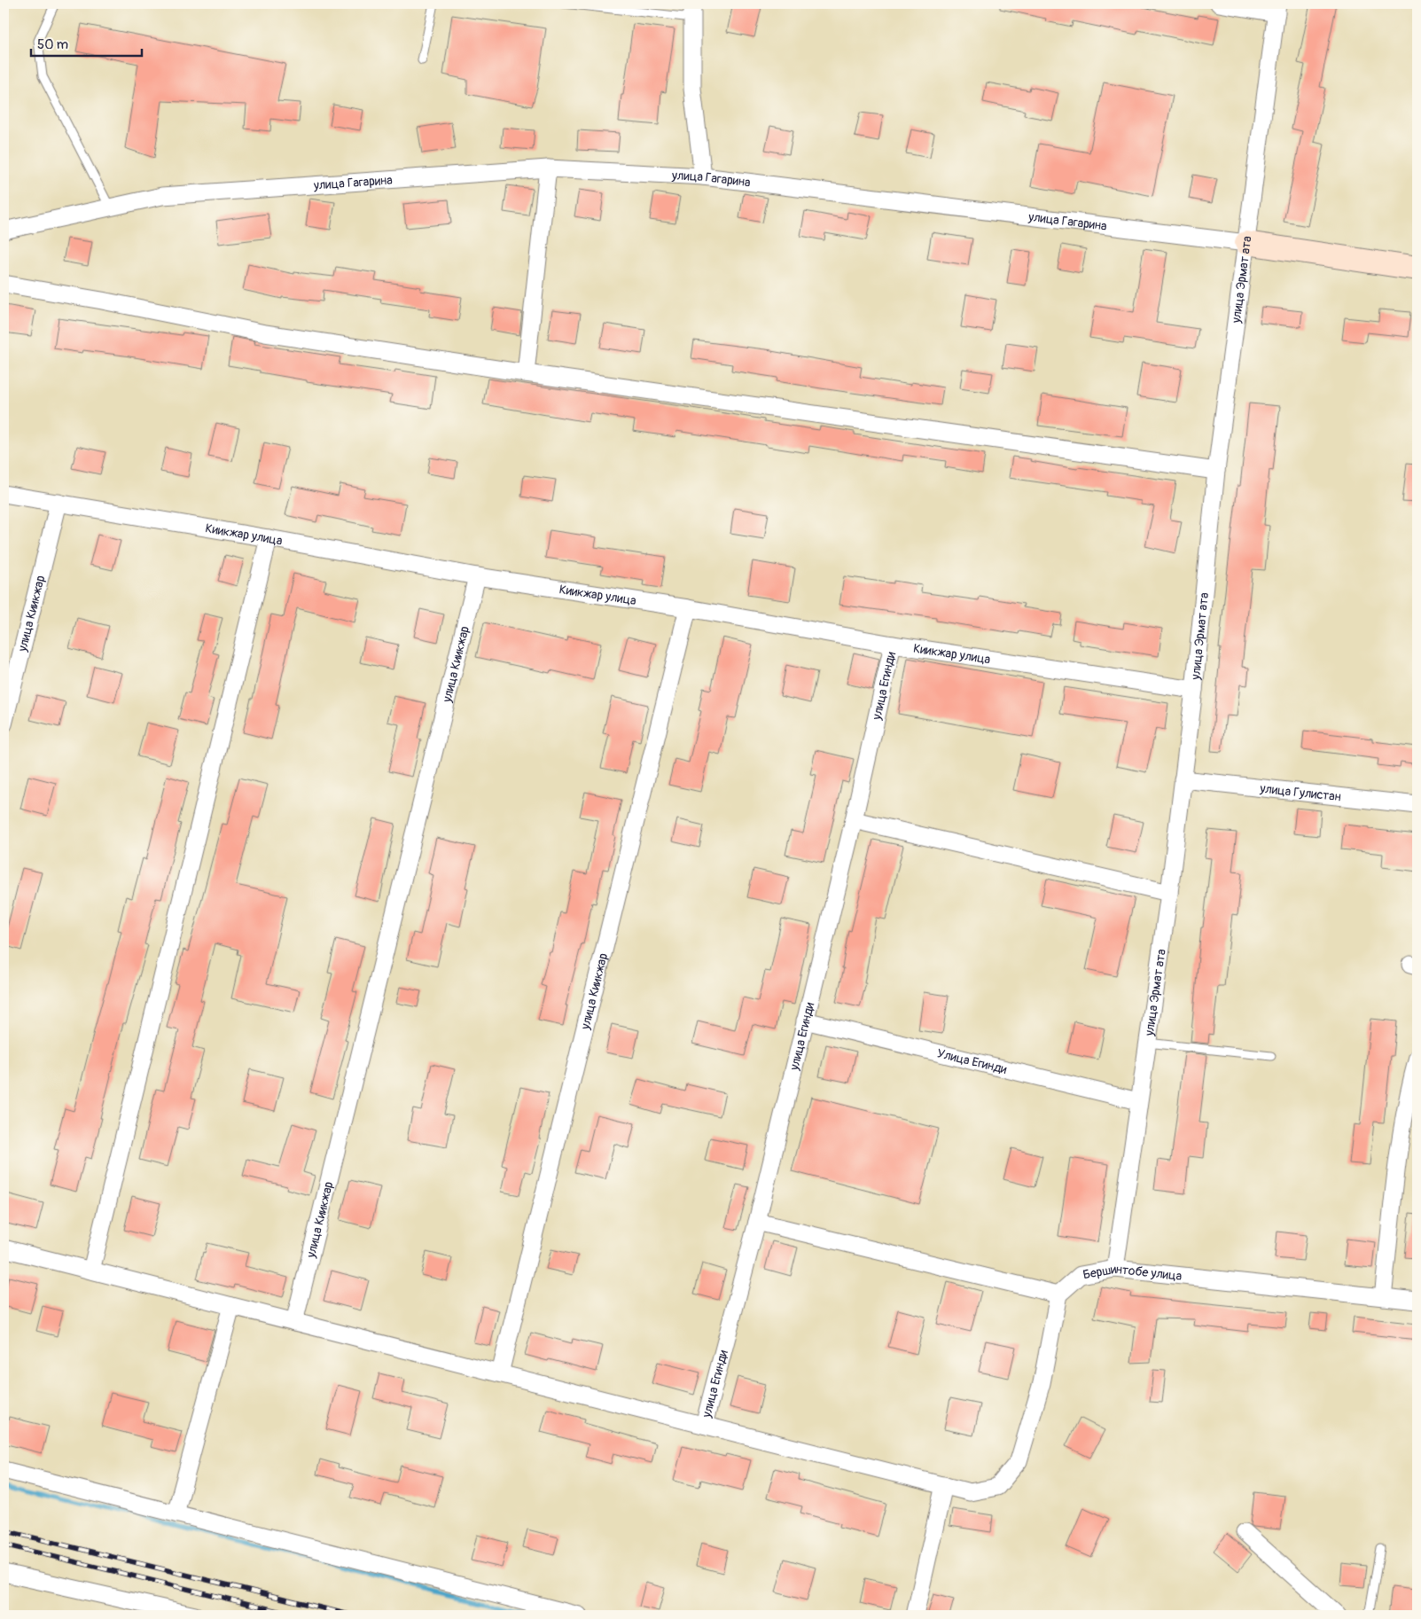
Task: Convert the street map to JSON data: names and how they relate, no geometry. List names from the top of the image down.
{
  "streets": {
    "street": [
      "улица Гагарина",
      "улица Эрмат ата",
      "Киикжар улица",
      "улица Киикжар",
      "улица Егинди",
      "улица Гулистан",
      "Улица Егинди",
      "Бершинтобе улица"
    ]
  },
  "crossings": [
    ["улица Гагарина", "улица Эрмат ата"],
    ["улица Эрмат ата", "Киикжар улица"],
    ["улица Эрмат ата", "улица Гулистан"],
    ["улица Эрмат ата", "Улица Егинди"],
    ["улица Эрмат ата", "Бершинтобе улица"],
    ["Киикжар улица", "улица Киикжар"],
    ["Киикжар улица", "улица Егинди"],
    ["улица Егинди", "Улица Егинди"]
  ],
  "scale_bar": "50 m"
}
